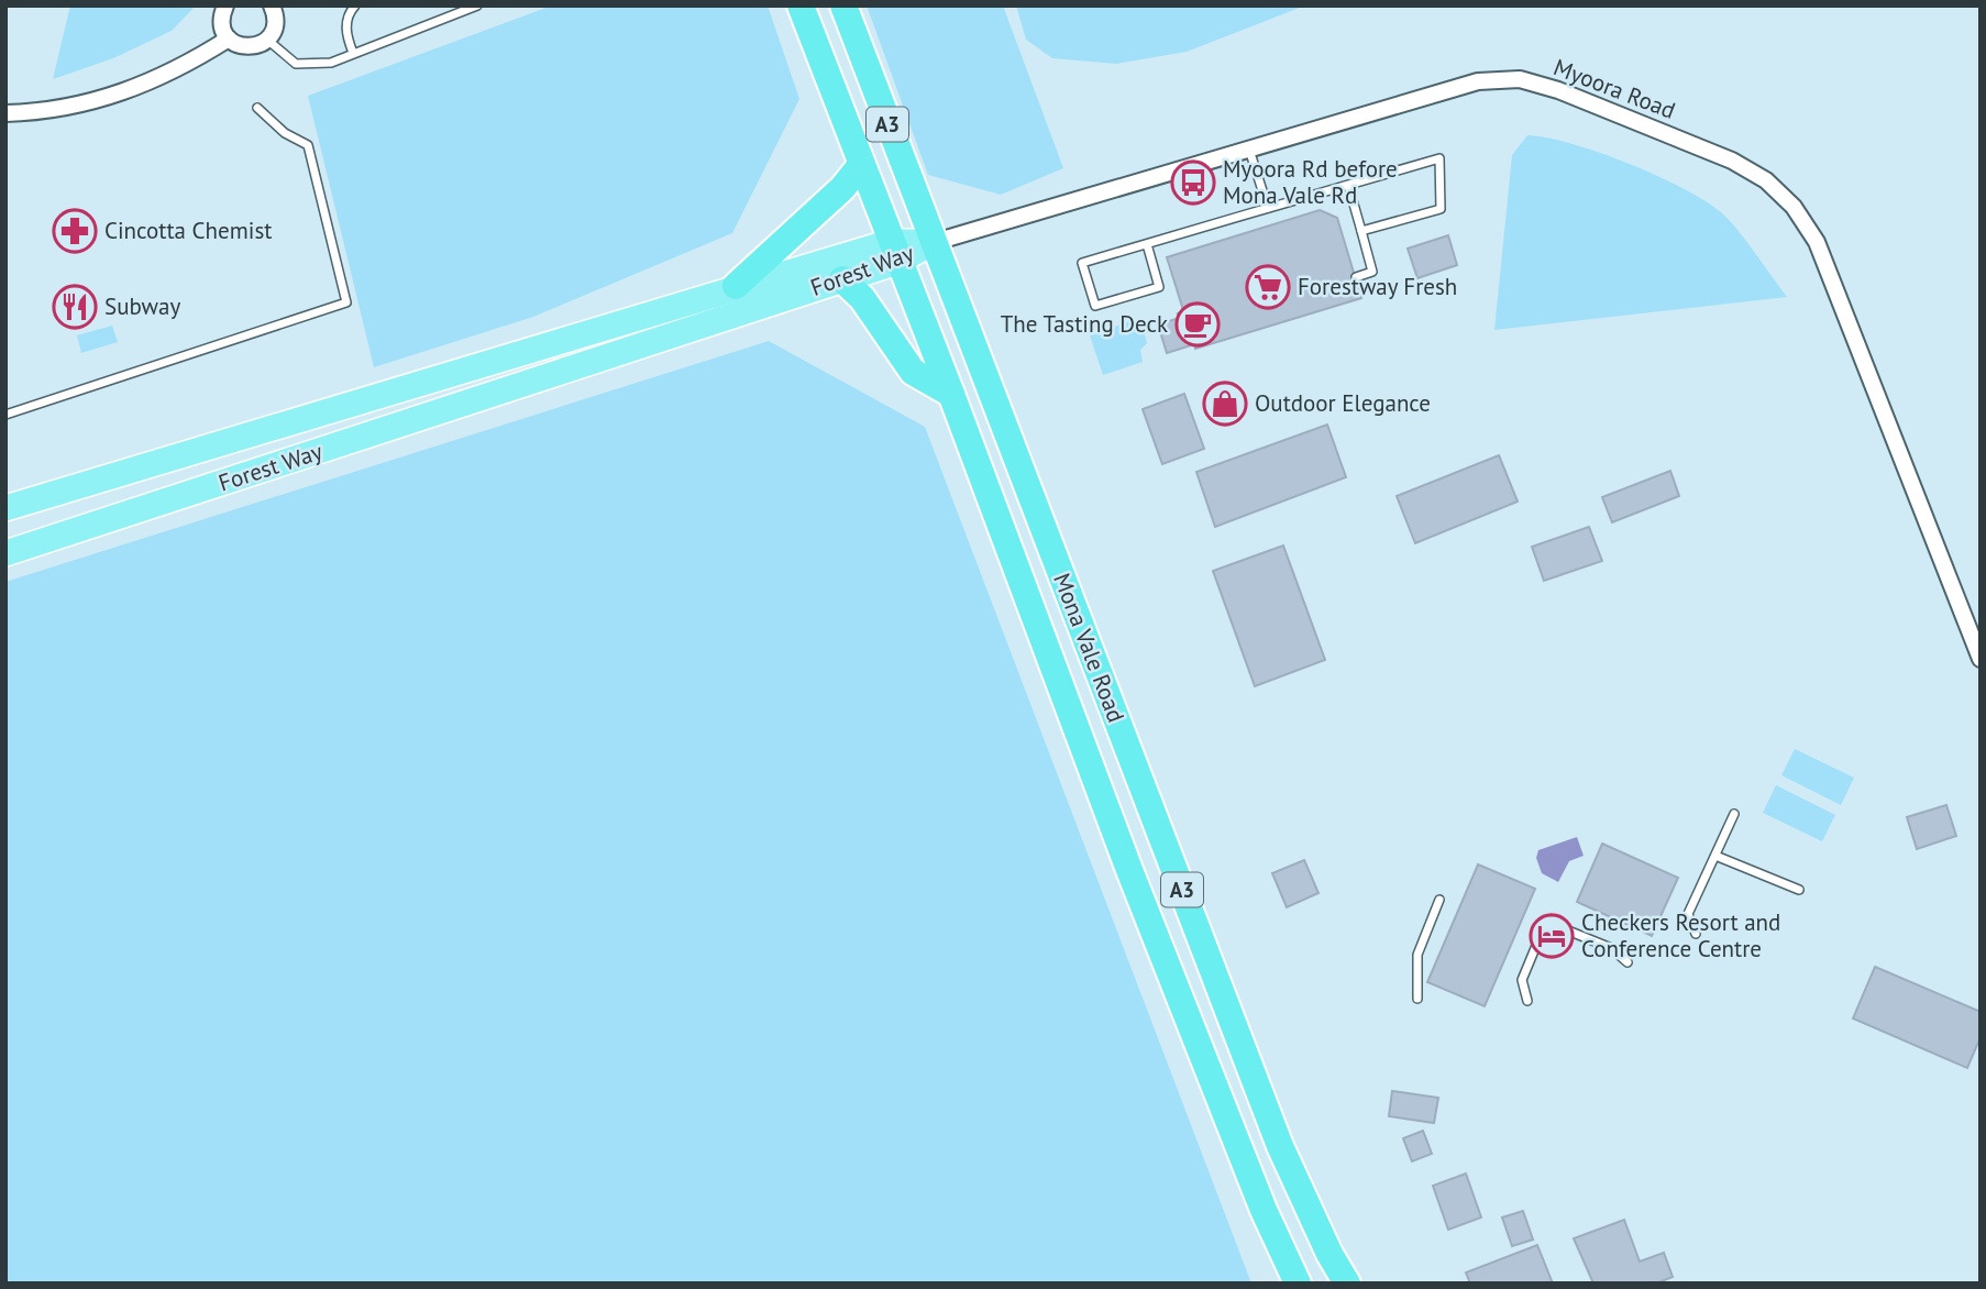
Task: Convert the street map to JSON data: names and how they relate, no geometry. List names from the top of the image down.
{
  "streets": {
    "highway": ["A3", "Mona Vale Road"],
    "main road": ["Forest Way"],
    "street": ["Myoora Road"]
  },
  "crossings": [
    ["Myoora Road", "Forest Way"],
    ["Myoora Road", "Mona Vale Road"],
    ["Forest Way", "Mona Vale Road"]
  ],
  "places": {
    "bus stop": ["Myoora Rd before Mona Vale Rd"],
    "pharmacy": ["Cincotta Chemist"],
    "supermarket": ["Forestway Fresh"],
    "restaurant": ["Subway"],
    "cafe": ["The Tasting Deck"],
    "shop": ["Outdoor Elegance"],
    "hotel": ["Checkers Resort and Conference Centre"]
  }
}
